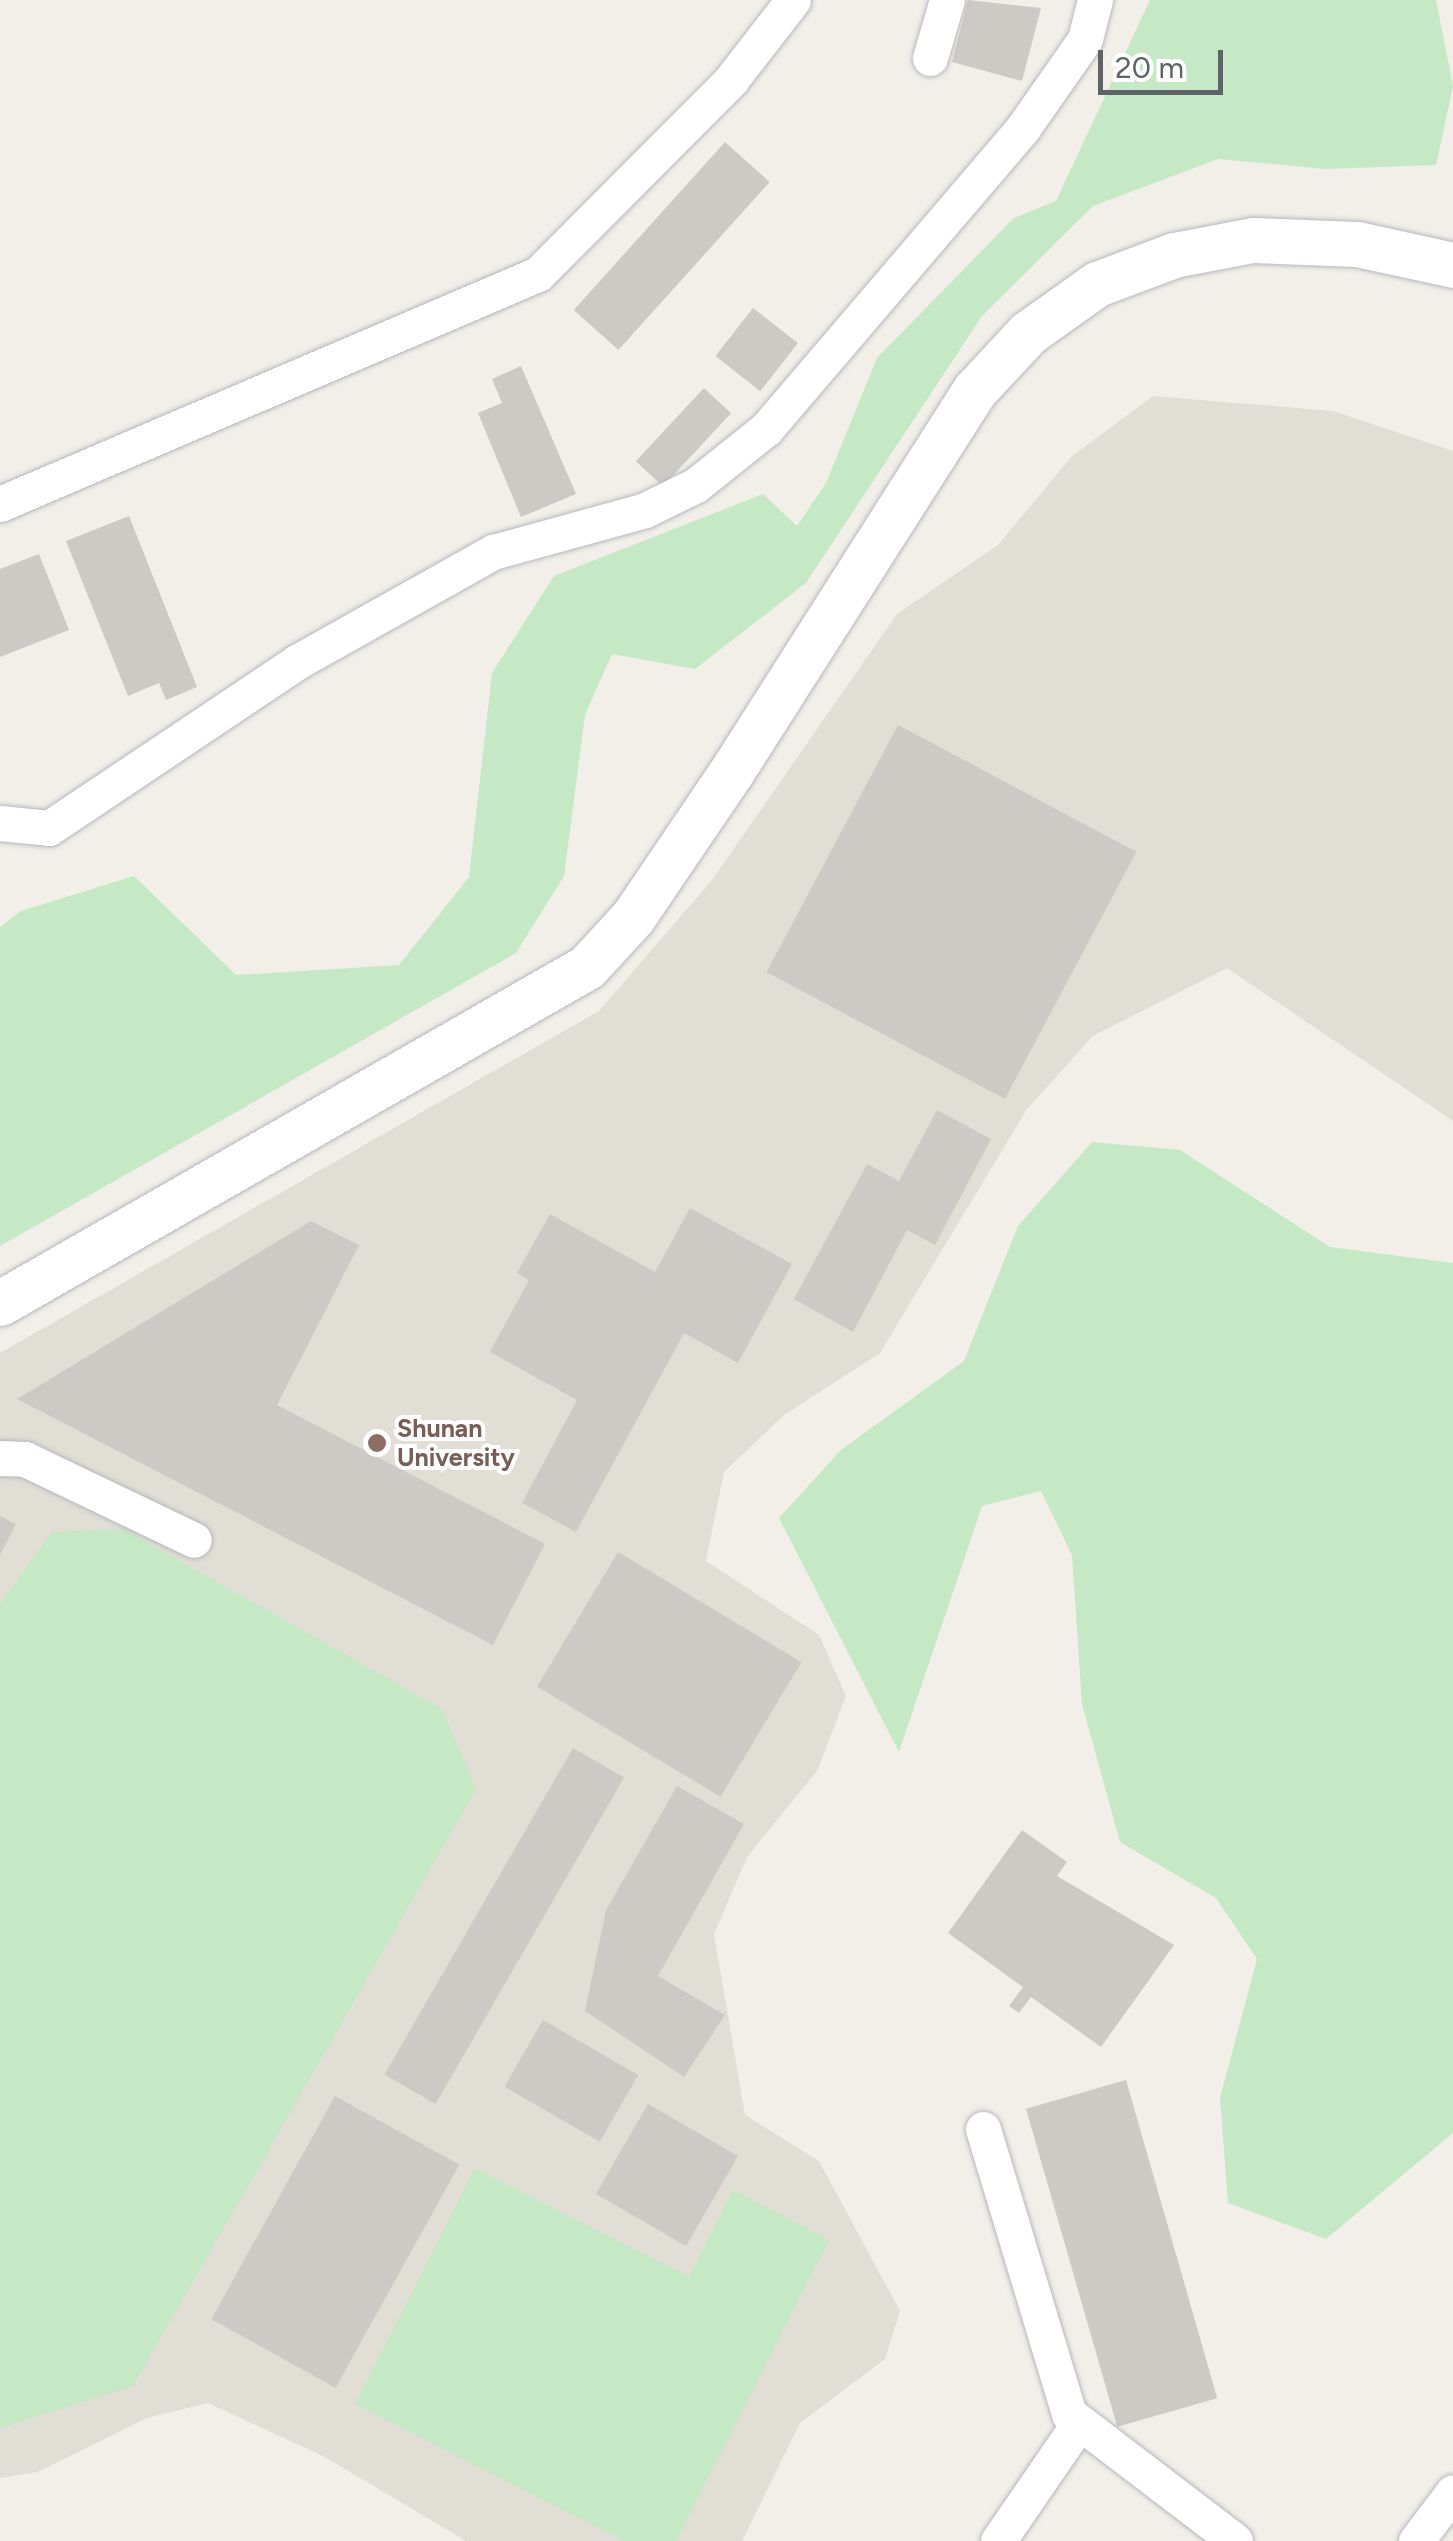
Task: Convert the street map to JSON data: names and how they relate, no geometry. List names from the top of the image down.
{
  "places": ["Shunan University"],
  "scale_bar": "20 m"
}
